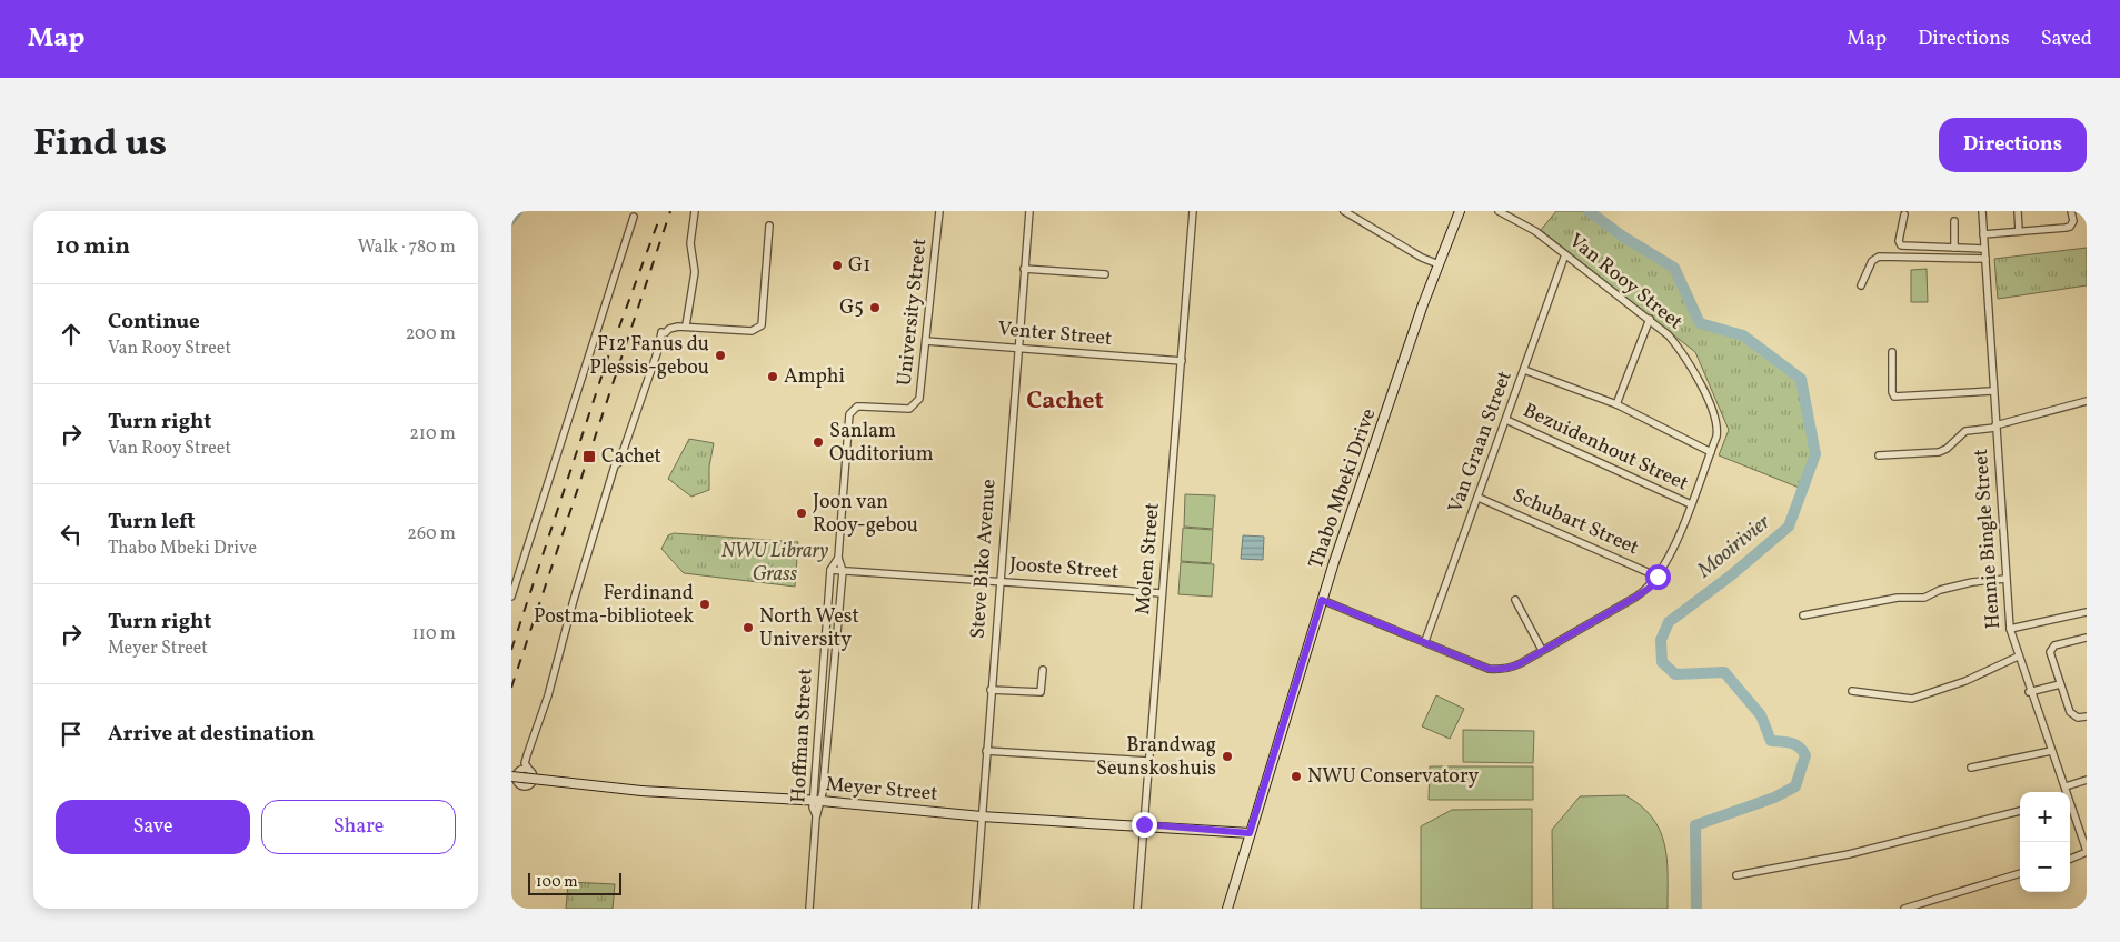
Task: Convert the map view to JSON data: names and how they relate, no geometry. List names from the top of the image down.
{
  "streets": {
    "main road": ["Thabo Mbeki Drive", "Meyer Street"],
    "street": [
      "Van Rooy Street",
      "University Street",
      "Venter Street",
      "Van Graan Street",
      "Bezuidenhout Street",
      "Schubart Street",
      "Hennie Bingle Street",
      "Steve Biko Avenue",
      "Molen Street",
      "Jooste Street",
      "Hoffman Street"
    ]
  },
  "crossings": [
    ["Van Rooy Street", "Van Graan Street"],
    ["Van Rooy Street", "Bezuidenhout Street"],
    ["Van Rooy Street", "Thabo Mbeki Drive"],
    ["Van Rooy Street", "Schubart Street"],
    ["University Street", "Venter Street"],
    ["University Street", "Hoffman Street"],
    ["Venter Street", "Steve Biko Avenue"],
    ["Venter Street", "Molen Street"],
    ["Van Graan Street", "Bezuidenhout Street"],
    ["Van Graan Street", "Schubart Street"],
    ["Thabo Mbeki Drive", "Meyer Street"],
    ["Steve Biko Avenue", "Jooste Street"],
    ["Steve Biko Avenue", "Meyer Street"],
    ["Molen Street", "Jooste Street"],
    ["Molen Street", "Meyer Street"],
    ["Jooste Street", "Hoffman Street"],
    ["Hoffman Street", "Meyer Street"]
  ],
  "districts": ["Cachet"],
  "water": ["Mooirivier"],
  "parks": ["NWU Library Grass"],
  "places": {
    "other": [
      "G1",
      "G5",
      "F12 Fanus du Plessis-gebou",
      "Amphi",
      "Sanlam Ouditorium",
      "Joon van Rooy-gebou",
      "Ferdinand Postma-biblioteek",
      "North West University",
      "Brandwag Seunskoshuis",
      "NWU Conservatory"
    ],
    "transit": ["Cachet"]
  },
  "scale_bar": "100 m",
  "page": {
    "header": "Map",
    "nav": ["Map", "Directions", "Saved"],
    "title": "Find us",
    "buttons": [
      "Directions",
      ["Save", "Share"]
    ],
    "heading": ["10 min", "Walk · 780 m"],
    "list": [
      ["Continue", "Van Rooy Street", "200 m"],
      ["Turn right", "Van Rooy Street", "210 m"],
      ["Turn left", "Thabo Mbeki Drive", "260 m"],
      ["Turn right", "Meyer Street", "110 m"],
      "Arrive at destination"
    ],
    "map_buttons": ["+", "−"],
    "scale": "100 m"
  }
}
